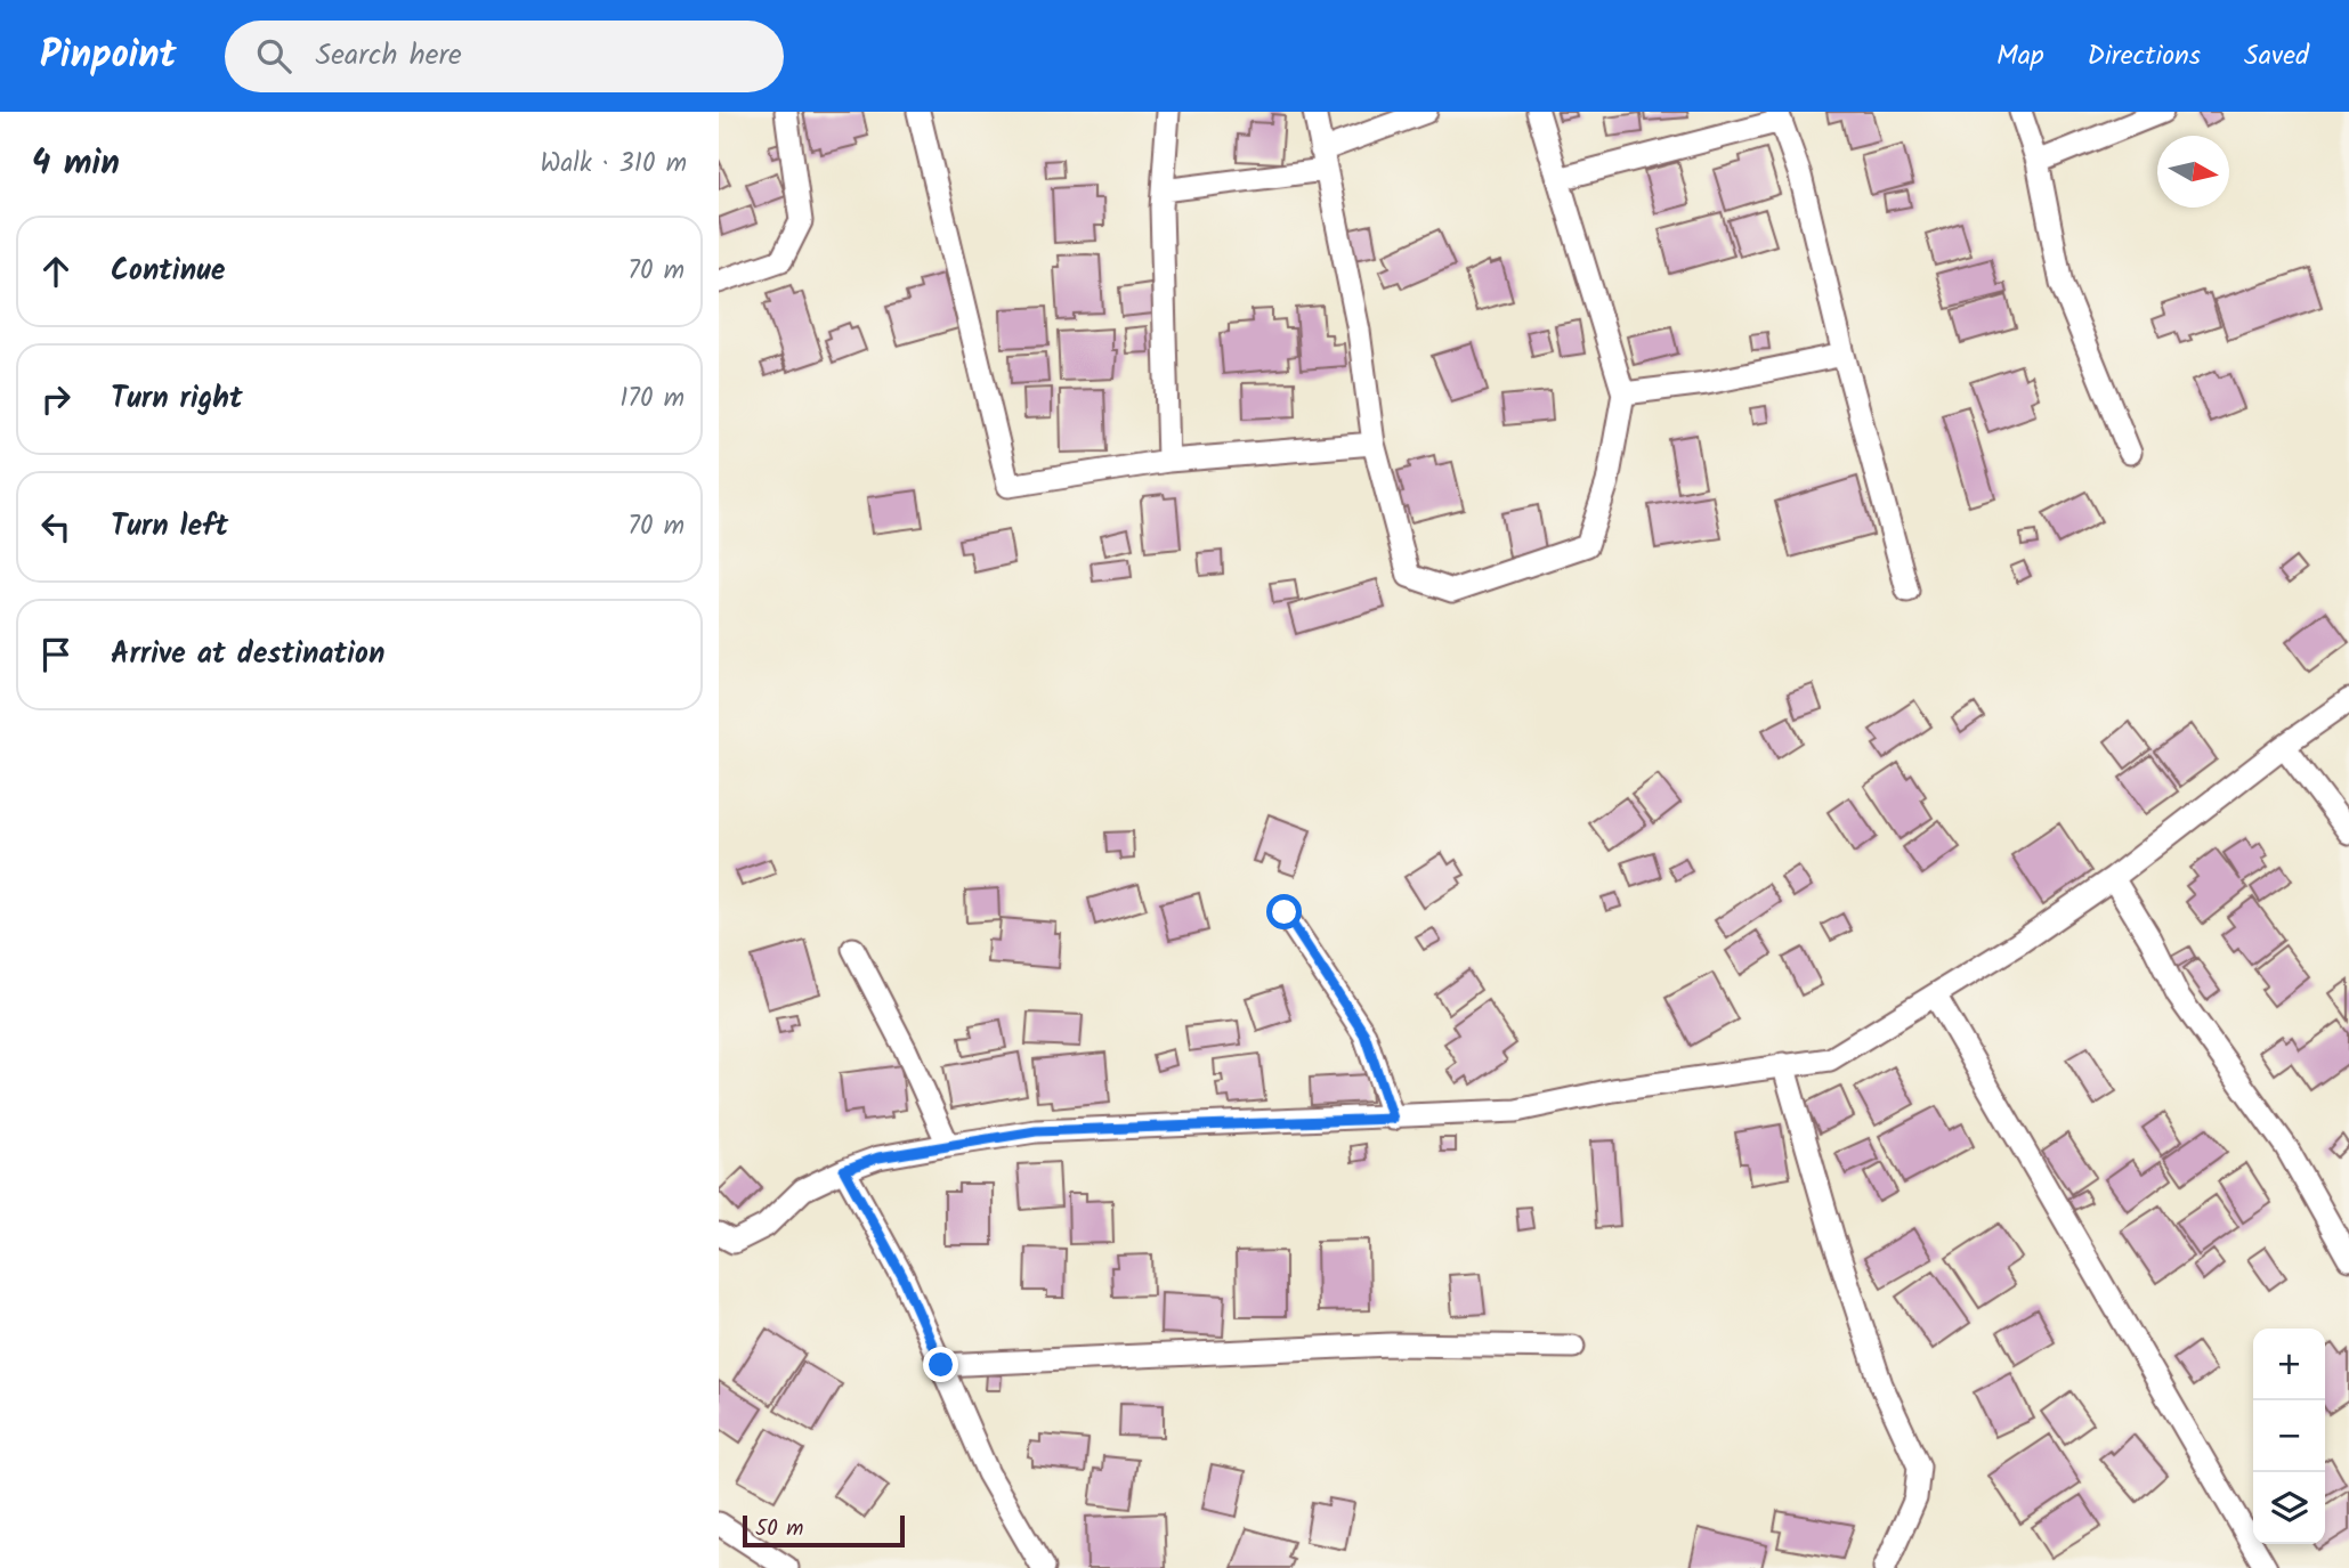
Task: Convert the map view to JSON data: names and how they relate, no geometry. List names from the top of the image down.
{
  "scale_bar": "50 m",
  "north": "right",
  "page": {
    "header": "Pinpoint",
    "search": "Search here",
    "nav": ["Map", "Directions", "Saved"],
    "heading": ["4 min", "Walk · 310 m"],
    "list": [
      ["Continue", "70 m"],
      ["Turn right", "170 m"],
      ["Turn left", "70 m"],
      "Arrive at destination"
    ],
    "map_buttons": ["+", "−"],
    "scale": "50 m"
  }
}
